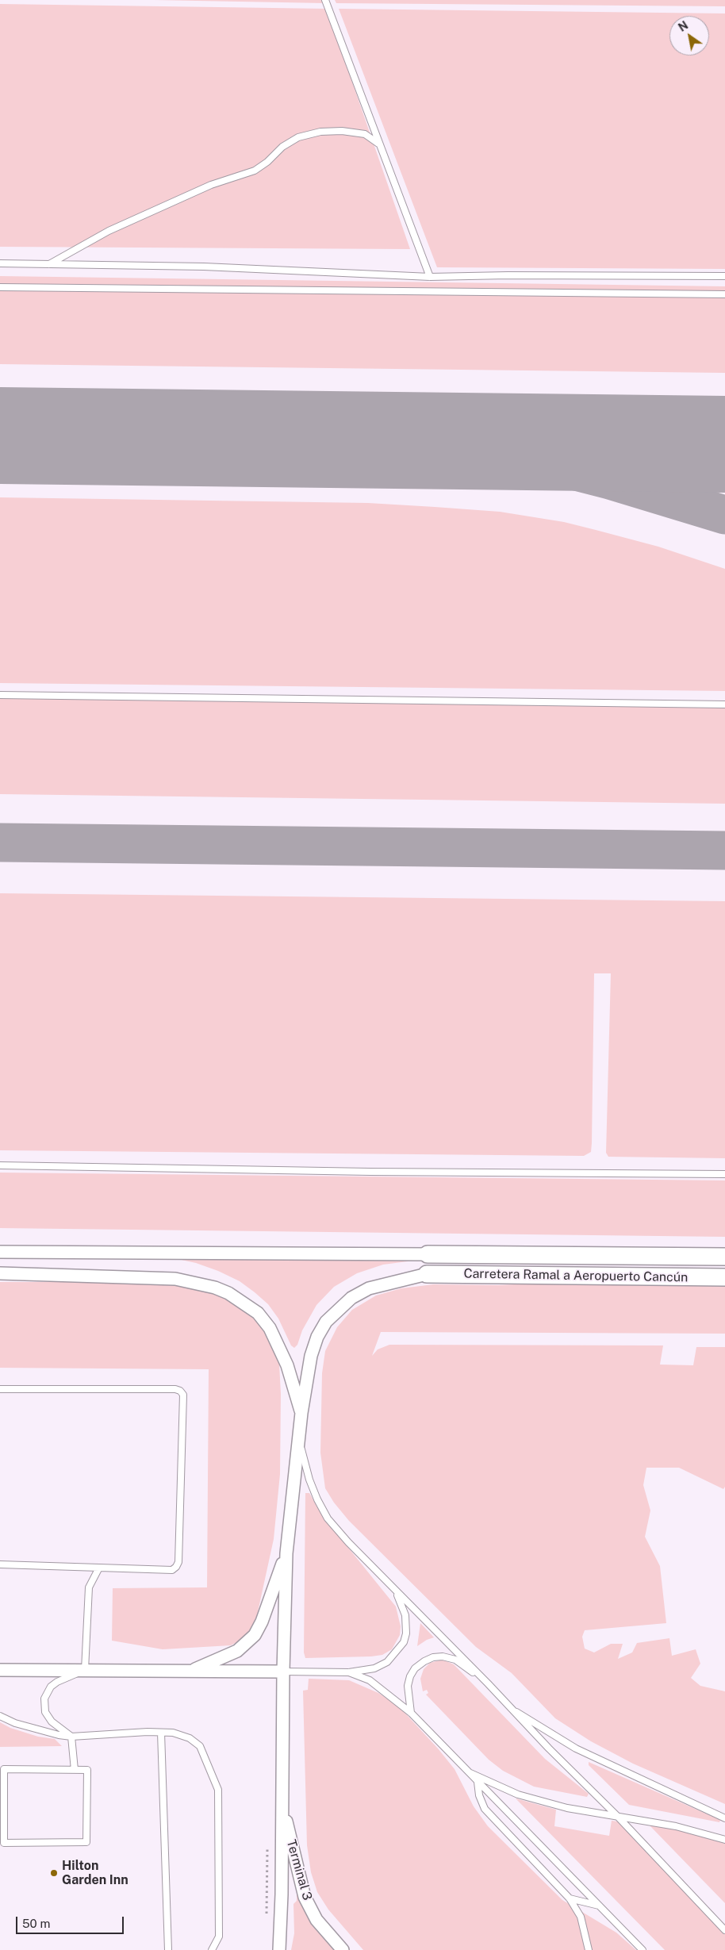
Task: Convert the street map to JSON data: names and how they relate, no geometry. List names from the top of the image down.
{
  "streets": {
    "main road": ["Carretera Ramal a Aeropuerto Cancún"],
    "street": ["Terminal 3"]
  },
  "places": ["Hilton Garden Inn"],
  "scale_bar": "50 m",
  "north": "top left"
}
